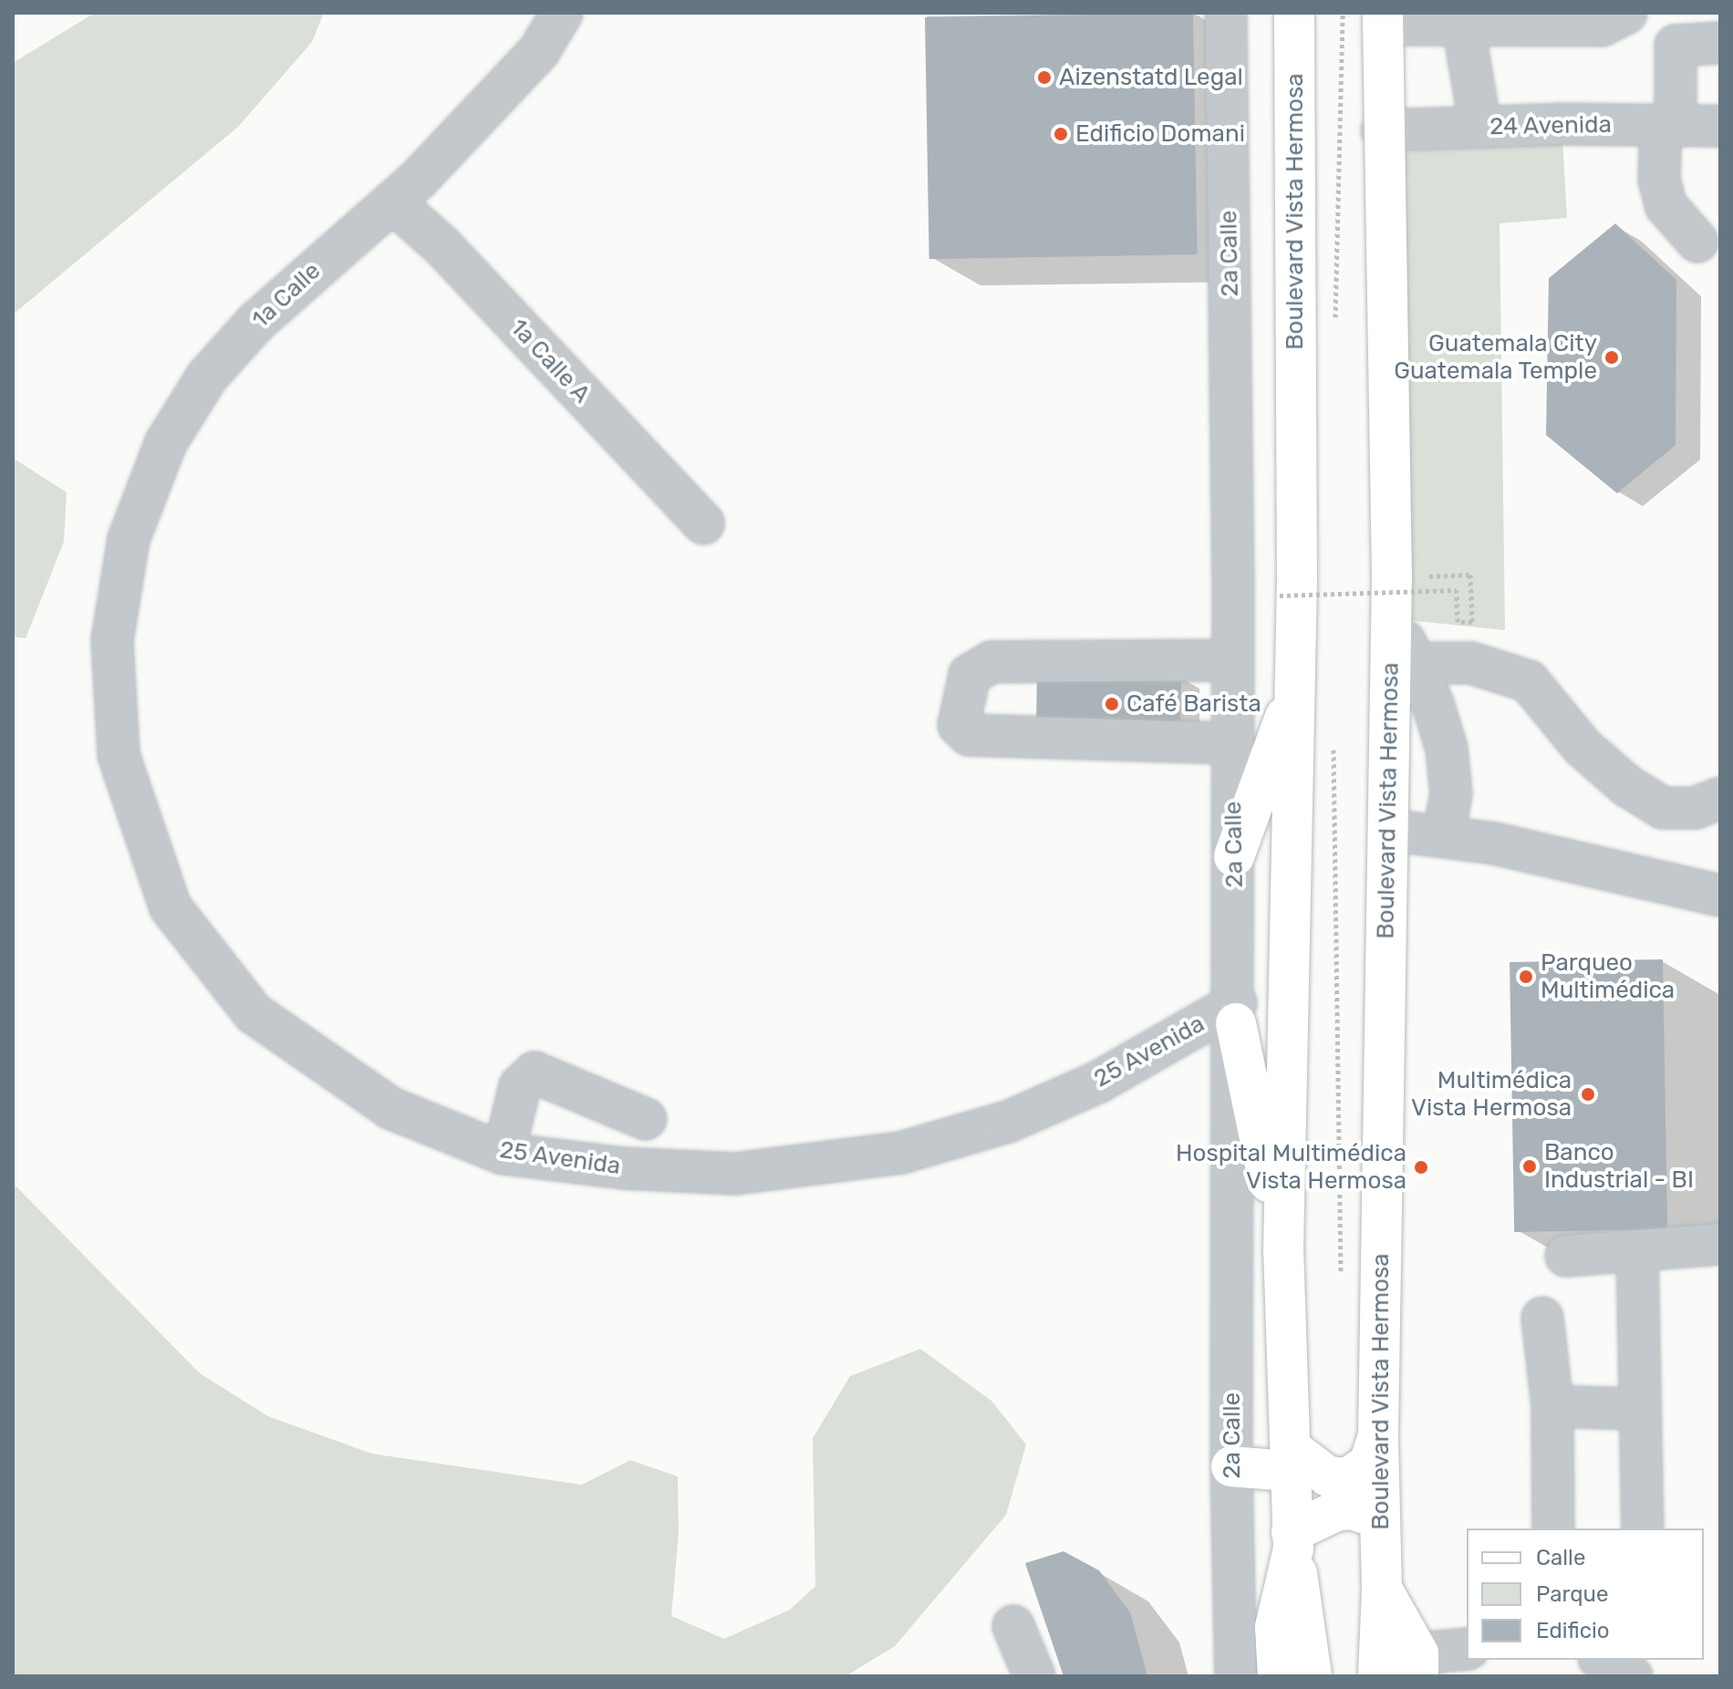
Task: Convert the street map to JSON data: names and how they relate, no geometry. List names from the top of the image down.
{
  "streets": {
    "main road": ["Boulevard Vista Hermosa"],
    "street": [
      "24 Avenida",
      "2a Calle",
      "1a Calle",
      "1a Calle A",
      "25 Avenida"
    ]
  },
  "crossings": [
    ["24 Avenida", "Boulevard Vista Hermosa"],
    ["2a Calle", "25 Avenida"],
    ["1a Calle", "1a Calle A"],
    ["1a Calle", "25 Avenida"]
  ],
  "places": [
    "Aizenstatd Legal",
    "Edificio Domani",
    "Guatemala City Guatemala Temple",
    "Café Barista",
    "Parqueo Multimédica",
    "Multimédica Vista Hermosa",
    "Banco Industrial - BI",
    "Hospital Multimédica Vista Hermosa"
  ],
  "legend": ["Calle", "Parque", "Edificio"]
}
